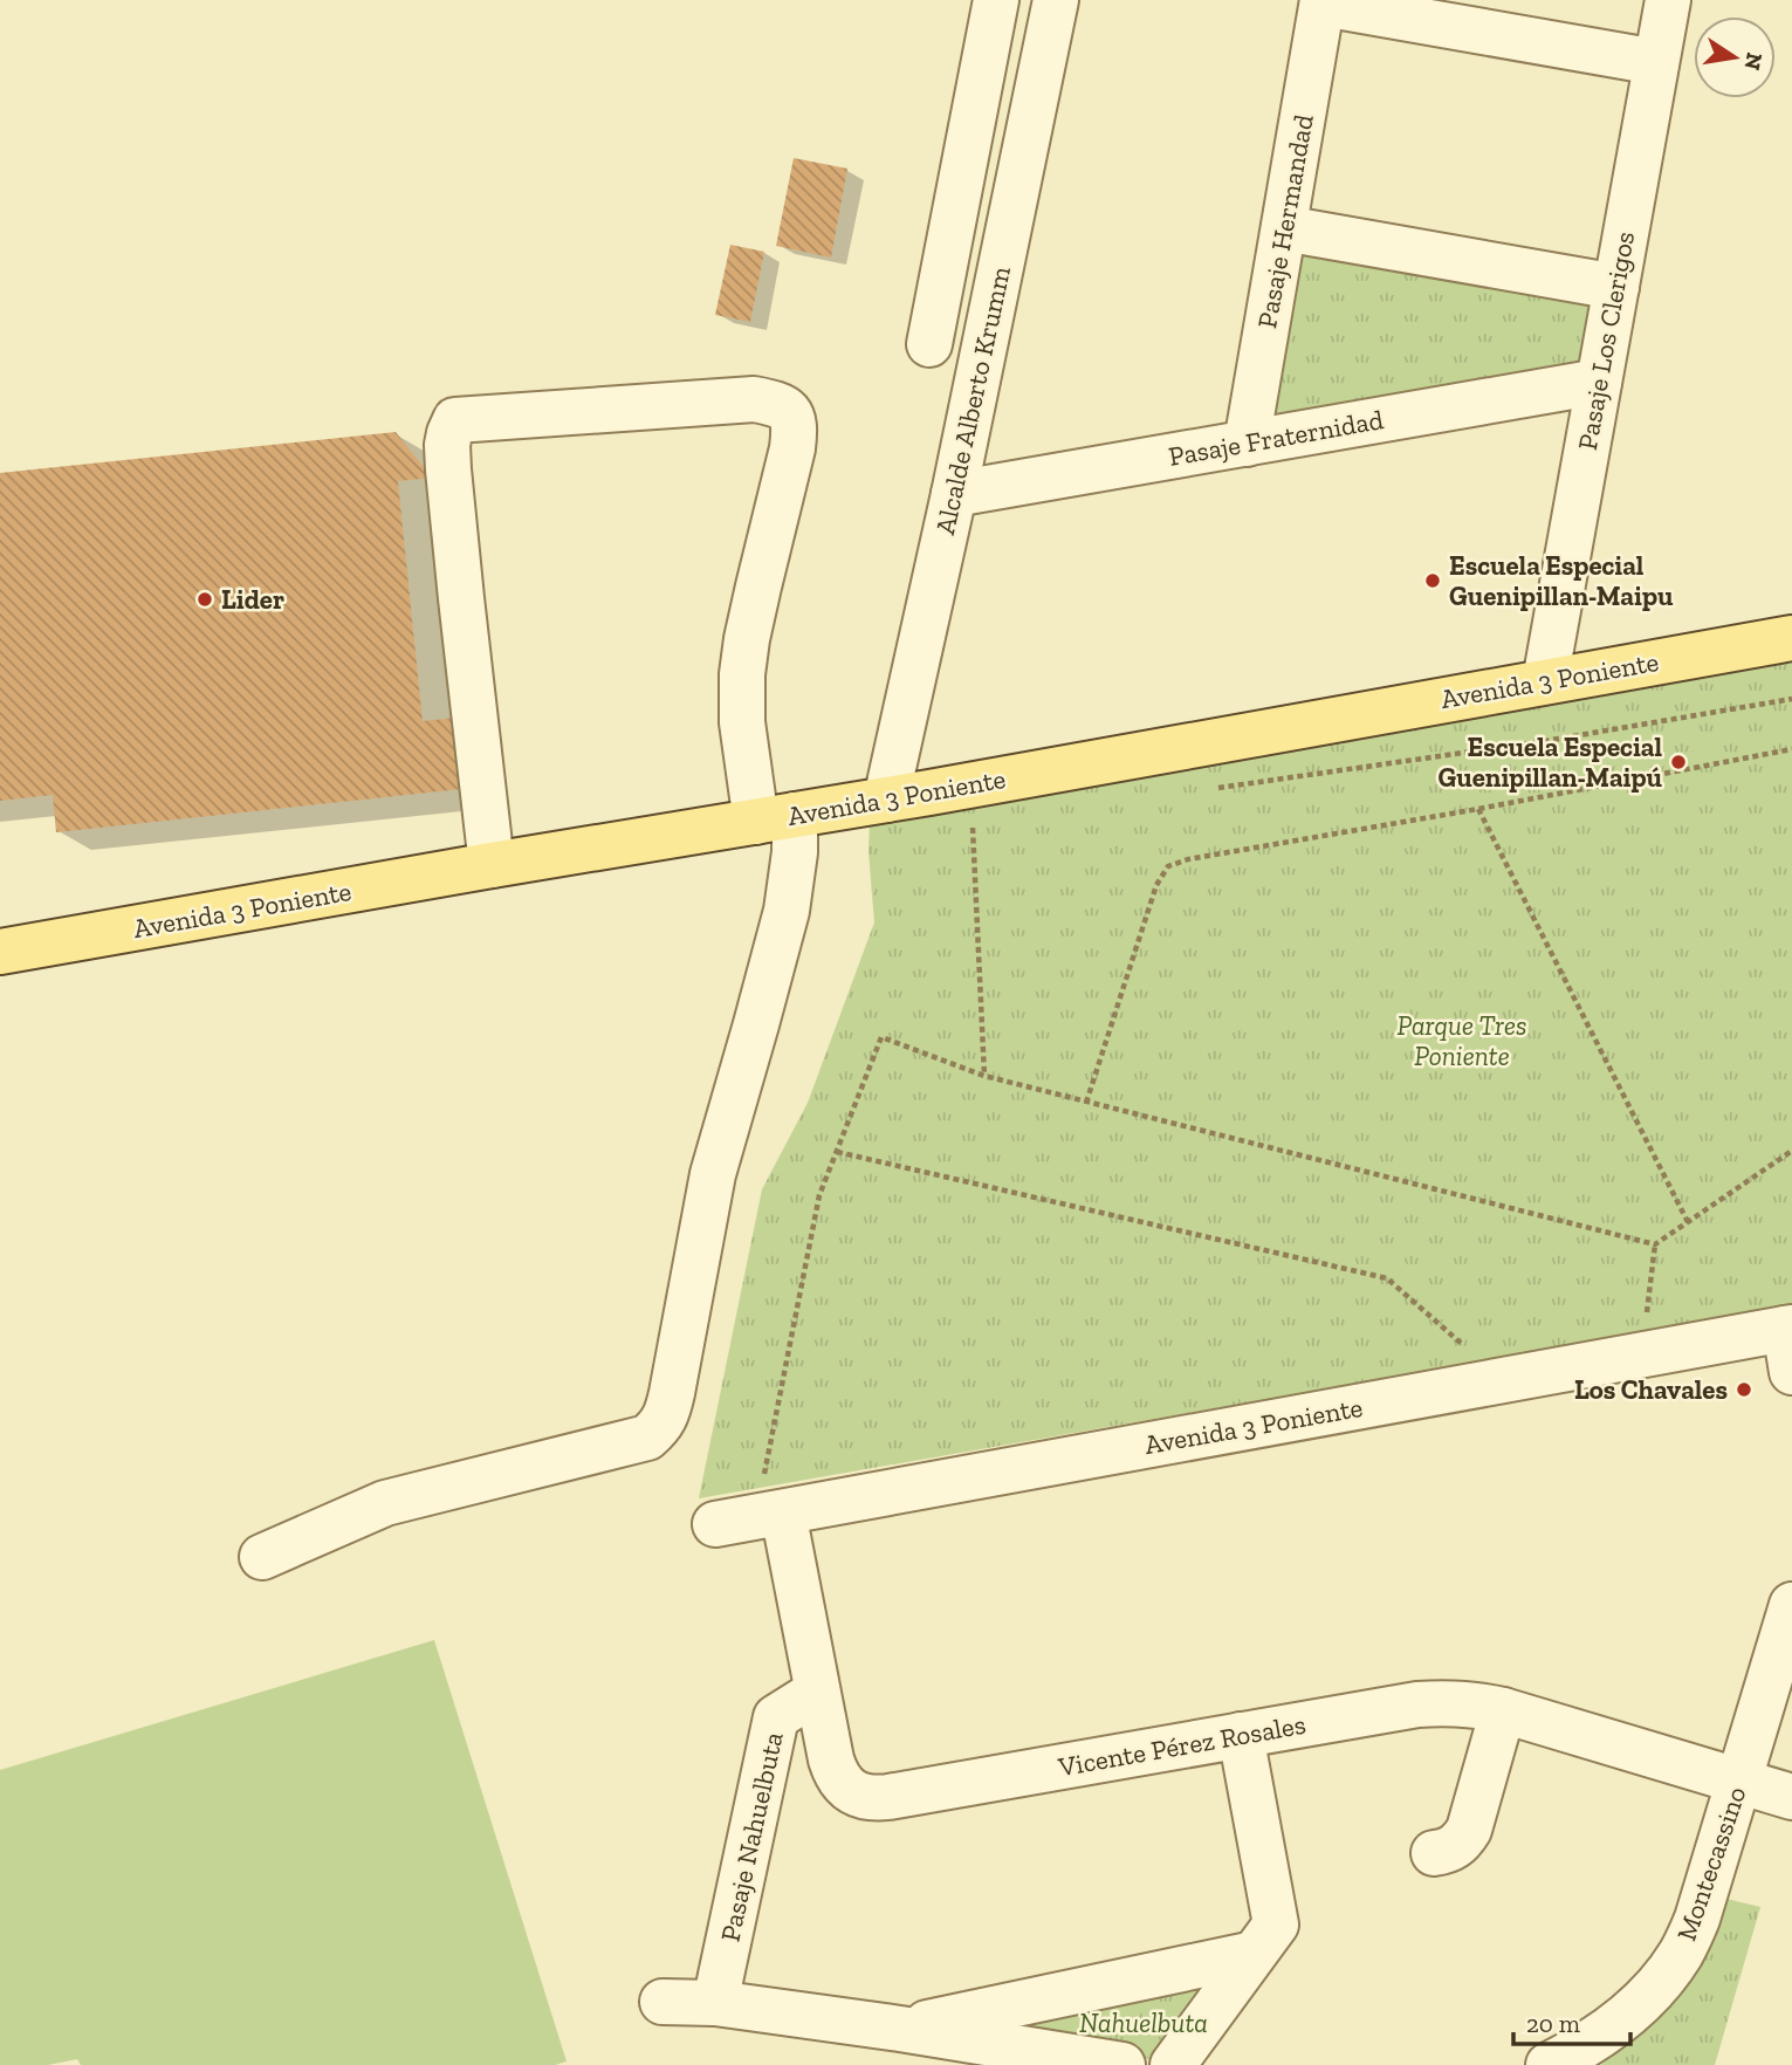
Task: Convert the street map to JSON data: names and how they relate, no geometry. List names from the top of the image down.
{
  "streets": {
    "main road": ["Avenida 3 Poniente"],
    "street": [
      "Pasaje Hermandad",
      "Pasaje Los Clerigos",
      "Alcalde Alberto Krumm",
      "Pasaje Fraternidad",
      "Vicente Pérez Rosales",
      "Pasaje Nahuelbuta",
      "Montecassino"
    ]
  },
  "crossings": [
    ["Pasaje Hermandad", "Pasaje Fraternidad"],
    ["Pasaje Los Clerigos", "Pasaje Fraternidad"],
    ["Pasaje Los Clerigos", "Avenida 3 Poniente"],
    ["Alcalde Alberto Krumm", "Pasaje Fraternidad"],
    ["Alcalde Alberto Krumm", "Avenida 3 Poniente"],
    ["Avenida 3 Poniente", "Vicente Pérez Rosales"],
    ["Vicente Pérez Rosales", "Pasaje Nahuelbuta"],
    ["Vicente Pérez Rosales", "Montecassino"]
  ],
  "parks": ["Parque Tres Poniente", "Nahuelbuta"],
  "places": [
    "Escuela Especial Guenipillan-Maipu",
    "Lider",
    "Escuela Especial Guenipillan-Maipú",
    "Los Chavales"
  ],
  "scale_bar": "20 m",
  "north": "right"
}
